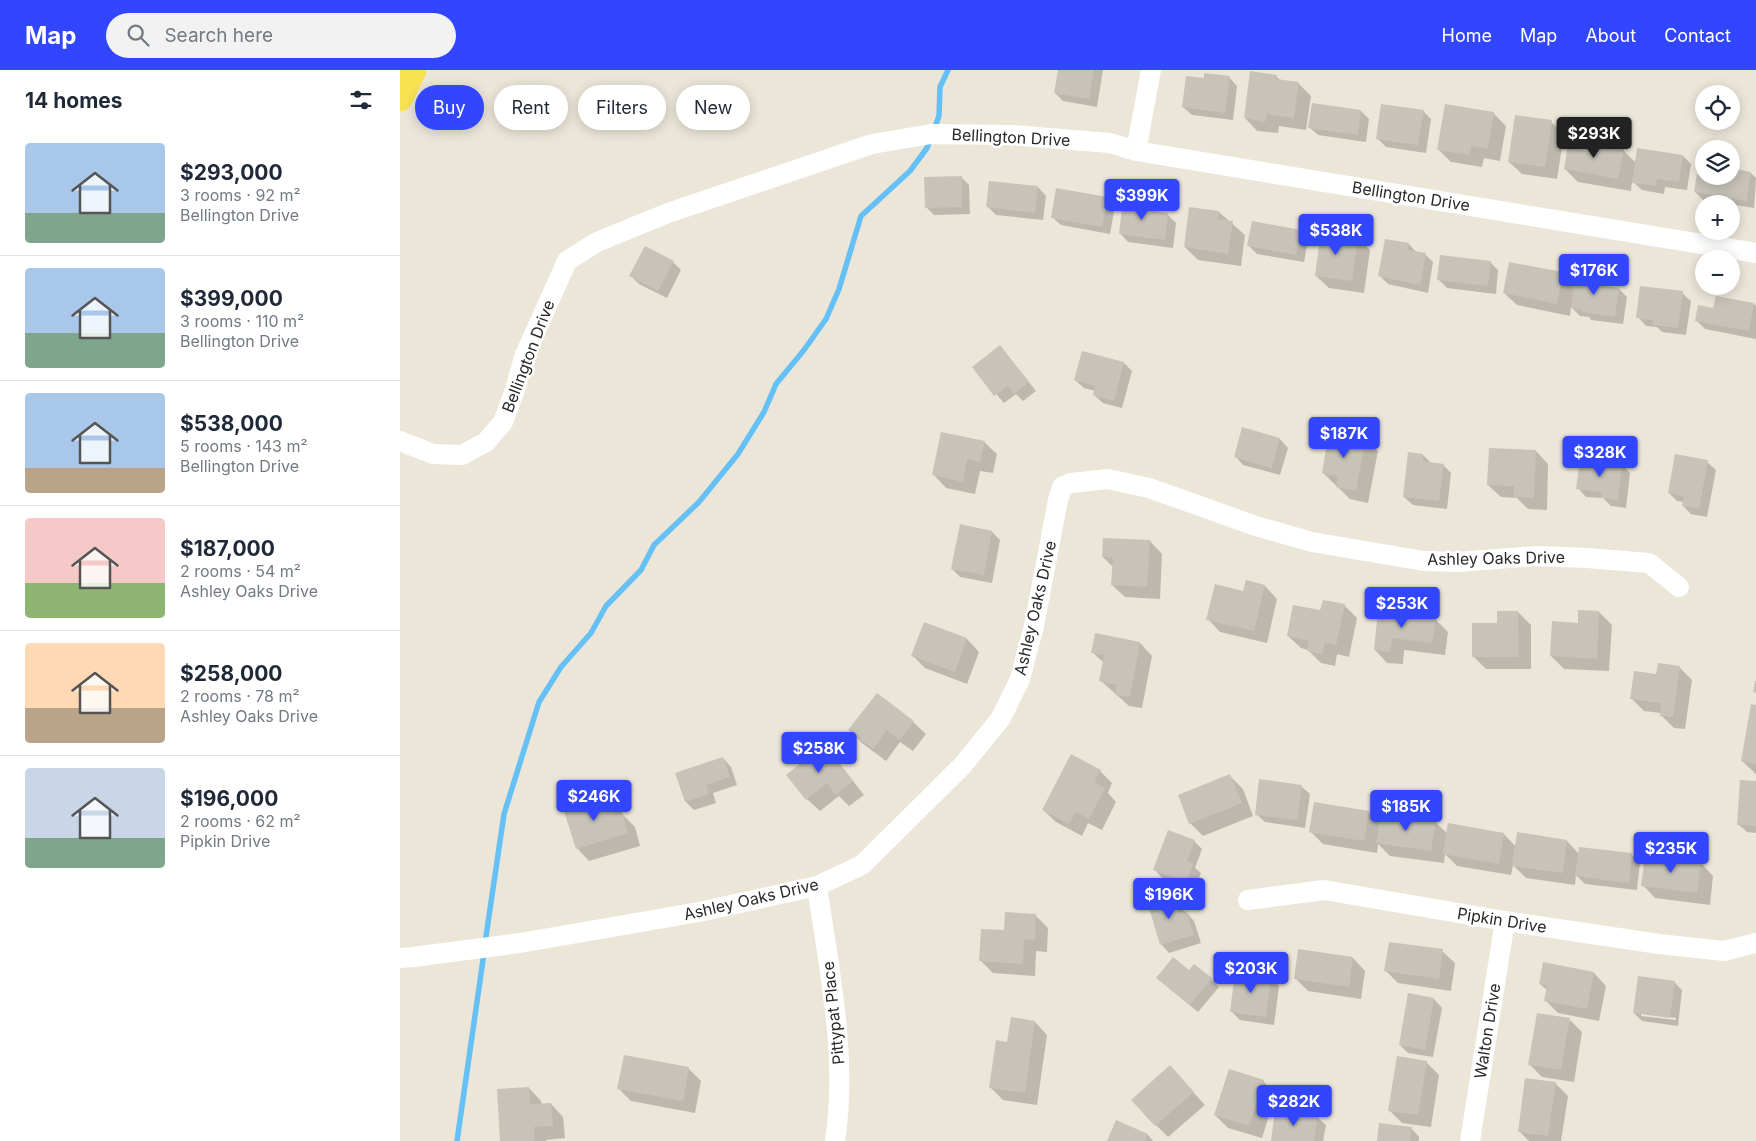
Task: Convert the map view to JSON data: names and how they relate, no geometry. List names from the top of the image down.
{
  "streets": {
    "street": [
      "Bellington Drive",
      "Ashley Oaks Drive",
      "Pipkin Drive",
      "Pittypat Place",
      "Walton Drive"
    ]
  },
  "crossings": [
    ["Ashley Oaks Drive", "Pittypat Place"],
    ["Pipkin Drive", "Walton Drive"]
  ],
  "page": {
    "header": "Map",
    "search": "Search here",
    "nav": [
      "Home",
      "Map",
      "About",
      "Contact"
    ],
    "heading": "14 homes",
    "map_buttons": ["+", "−"],
    "chip": [
      "Buy",
      "Rent",
      "Filters",
      "New"
    ],
    "price": [
      "$293K",
      "$399K",
      "$538K",
      "$176K",
      "$187K",
      "$328K",
      "$253K",
      "$258K",
      "$246K",
      "$185K",
      "$235K",
      "$196K",
      "$203K",
      "$282K"
    ],
    "list": [
      {
        "name": "$293,000",
        "note": "3 rooms · 92 m² · Bellington Drive"
      },
      {
        "name": "$399,000",
        "note": "3 rooms · 110 m² · Bellington Drive"
      },
      {
        "name": "$538,000",
        "note": "5 rooms · 143 m² · Bellington Drive"
      },
      {
        "name": "$187,000",
        "note": "2 rooms · 54 m² · Ashley Oaks Drive"
      },
      {
        "name": "$258,000",
        "note": "2 rooms · 78 m² · Ashley Oaks Drive"
      },
      {
        "name": "$196,000",
        "note": "2 rooms · 62 m² · Pipkin Drive"
      }
    ]
  }
}
